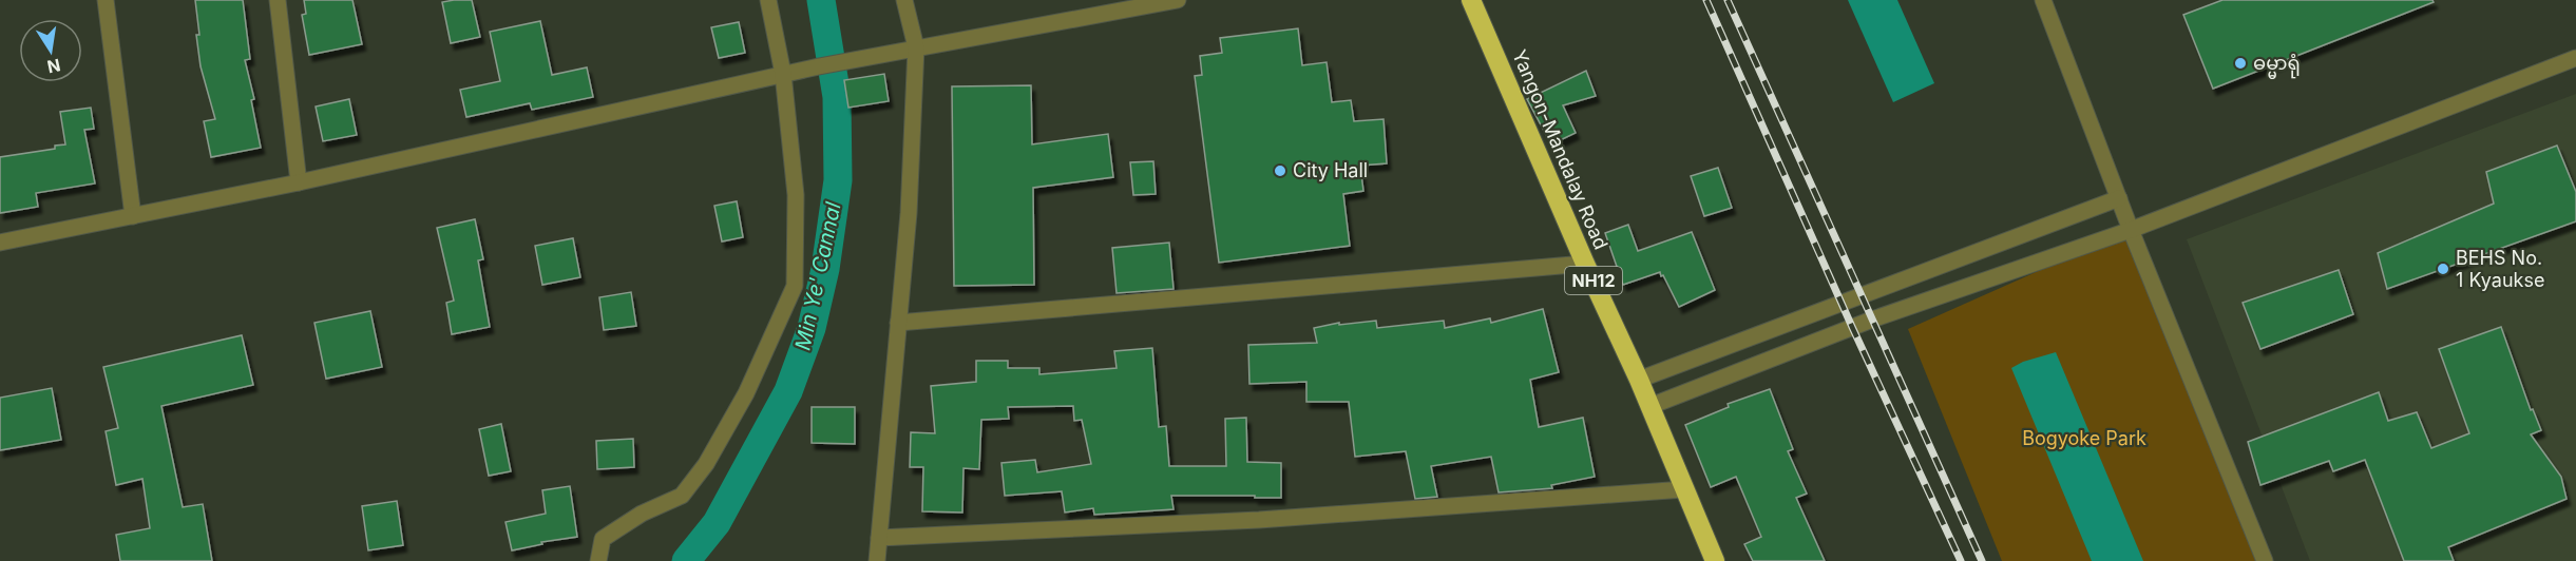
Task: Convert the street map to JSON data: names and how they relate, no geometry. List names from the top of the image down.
{
  "streets": {
    "highway": ["Yangon-Mandalay Road", "NH12"]
  },
  "water": ["Min Ye' Cannal"],
  "parks": ["Bogyoke Park"],
  "places": ["ဓမ္မာရုံ", "City Hall", "BEHS No. 1 Kyaukse"],
  "north": "bottom"
}
